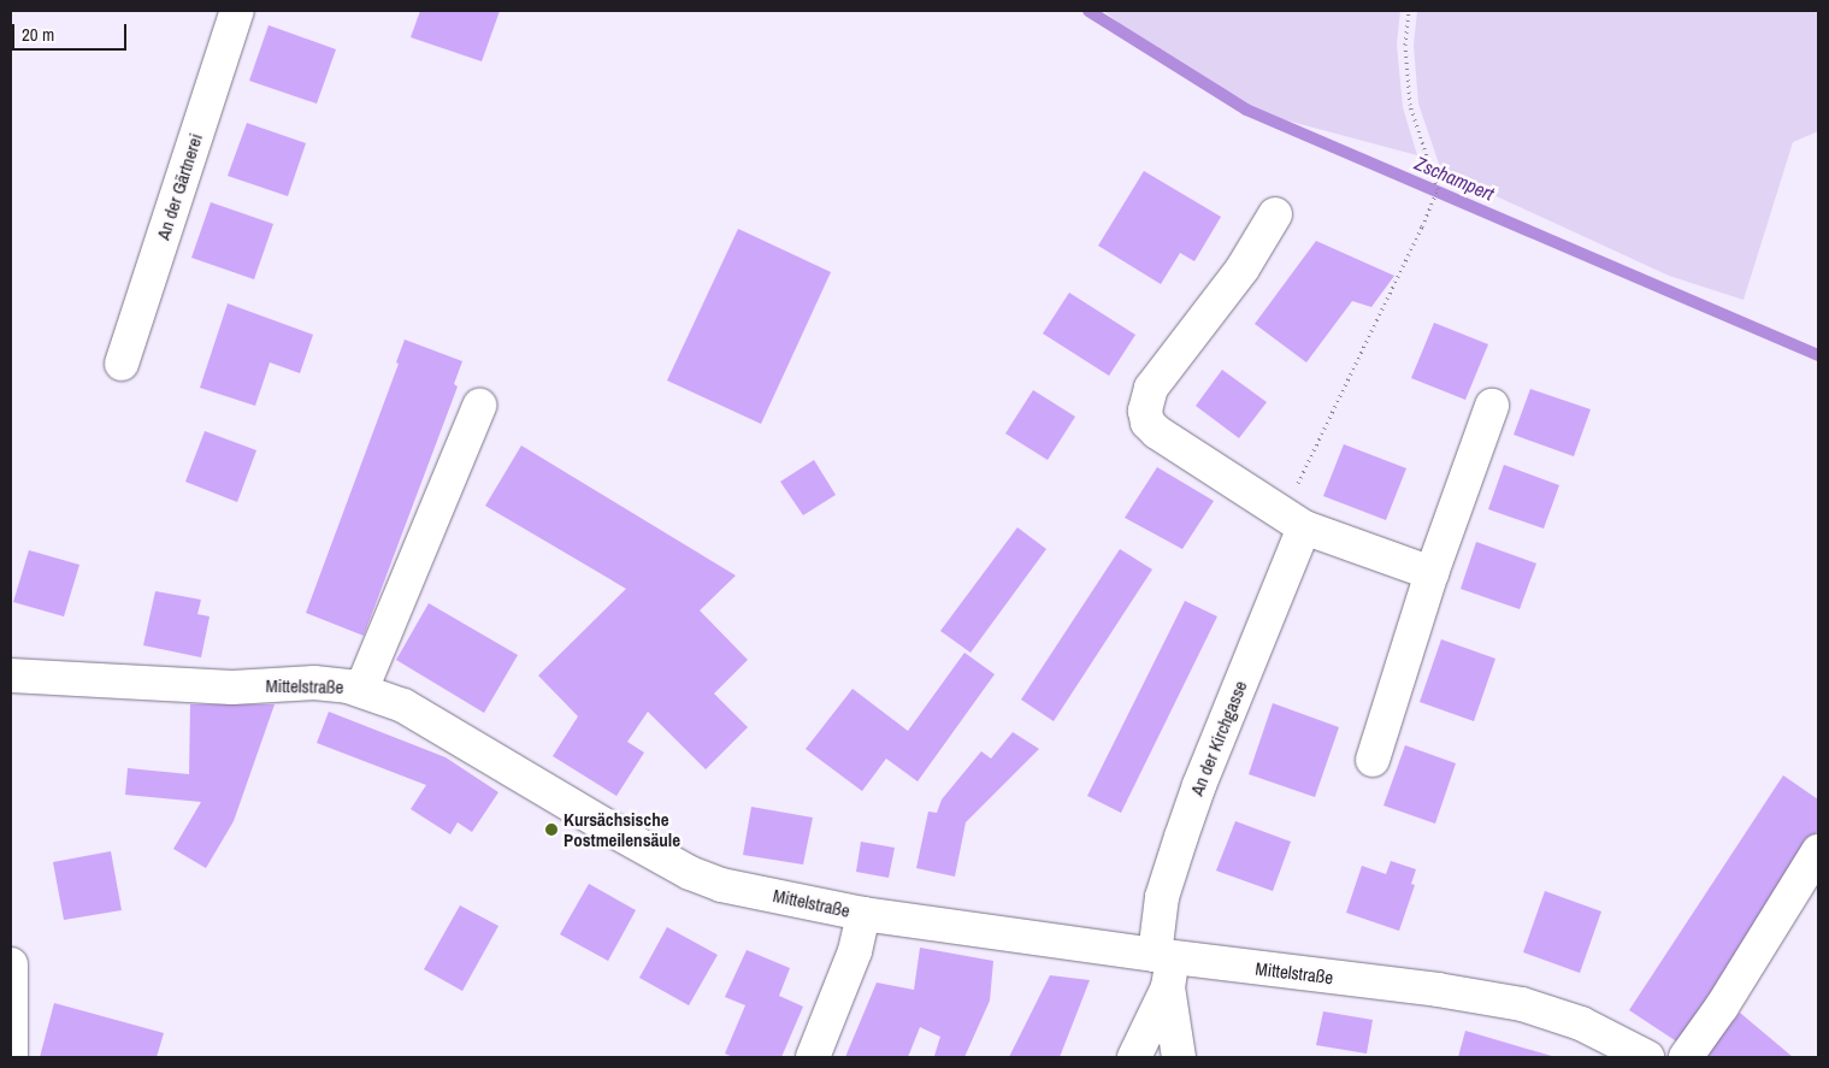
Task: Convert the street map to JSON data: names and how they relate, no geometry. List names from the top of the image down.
{
  "streets": {
    "street": ["An der Gärtnerei", "Mittelstraße", "An der Kirchgasse"]
  },
  "crossings": [
    ["Mittelstraße", "An der Kirchgasse"]
  ],
  "water": ["Zschampert"],
  "places": ["Kursächsische Postmeilensäule"],
  "scale_bar": "20 m"
}
